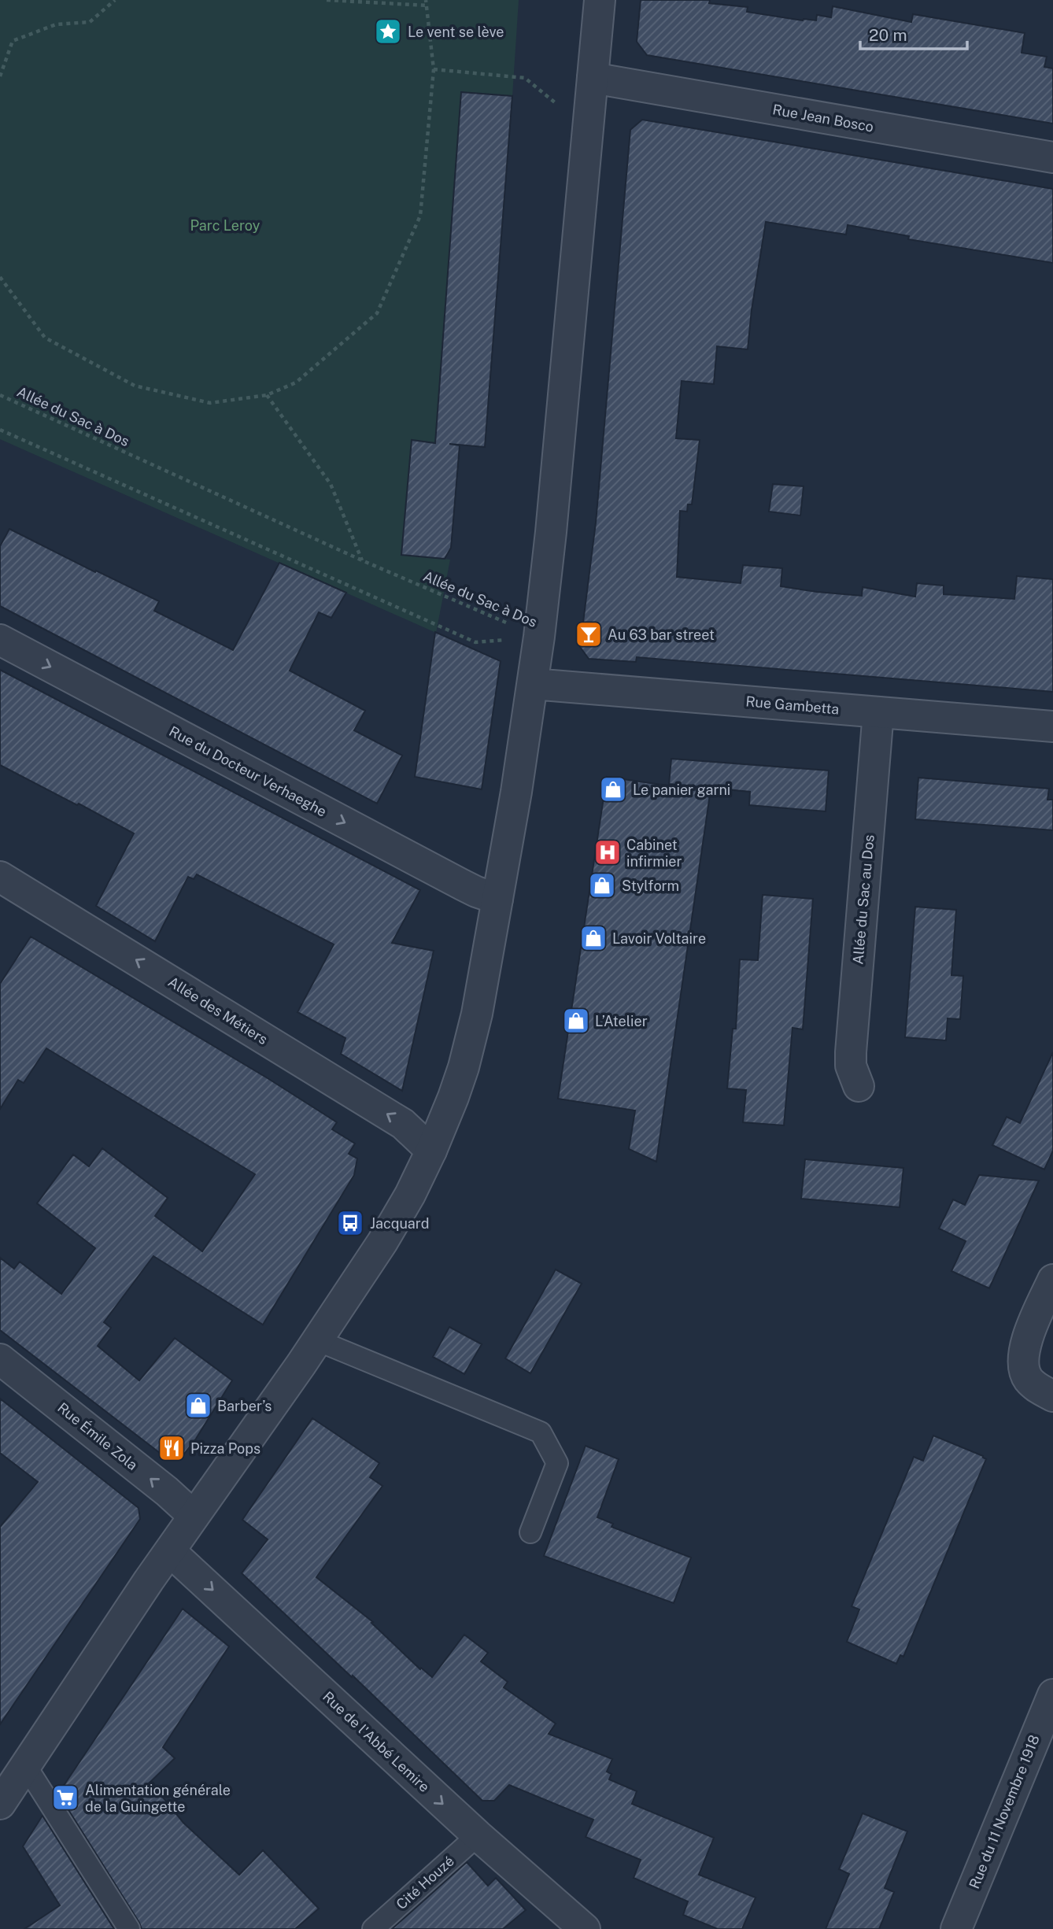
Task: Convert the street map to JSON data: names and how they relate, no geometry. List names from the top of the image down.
{
  "streets": {
    "street": [
      "Rue Jean Bosco",
      "Rue Gambetta",
      "Rue du Docteur Verhaeghe",
      "Allée du Sac au Dos",
      "Allée des Métiers",
      "Rue Émile Zola",
      "Rue de l'Abbé Lemire",
      "Rue du 11 Novembre 1918"
    ],
    "lane": ["Cité Houzé"],
    "path": ["Allée du Sac à Dos"]
  },
  "crossings": [
    ["Rue Gambetta", "Allée du Sac au Dos"],
    ["Rue de l'Abbé Lemire", "Cité Houzé"]
  ],
  "one_way": [
    "Rue du Docteur Verhaeghe",
    "Allée des Métiers",
    "Rue Émile Zola",
    "Rue de l'Abbé Lemire"
  ],
  "parks": ["Parc Leroy"],
  "places": {
    "place": ["Le vent se lève"],
    "bar": ["Au 63 bar street"],
    "shop": [
      "Le panier garni",
      "Stylform",
      "Lavoir Voltaire",
      "L’Atelier",
      "Barber’s"
    ],
    "hospital": ["Cabinet infirmier"],
    "bus stop": ["Jacquard"],
    "restaurant": ["Pizza Pops"],
    "supermarket": ["Alimentation générale de la Guingette"]
  },
  "scale_bar": "20 m"
}
